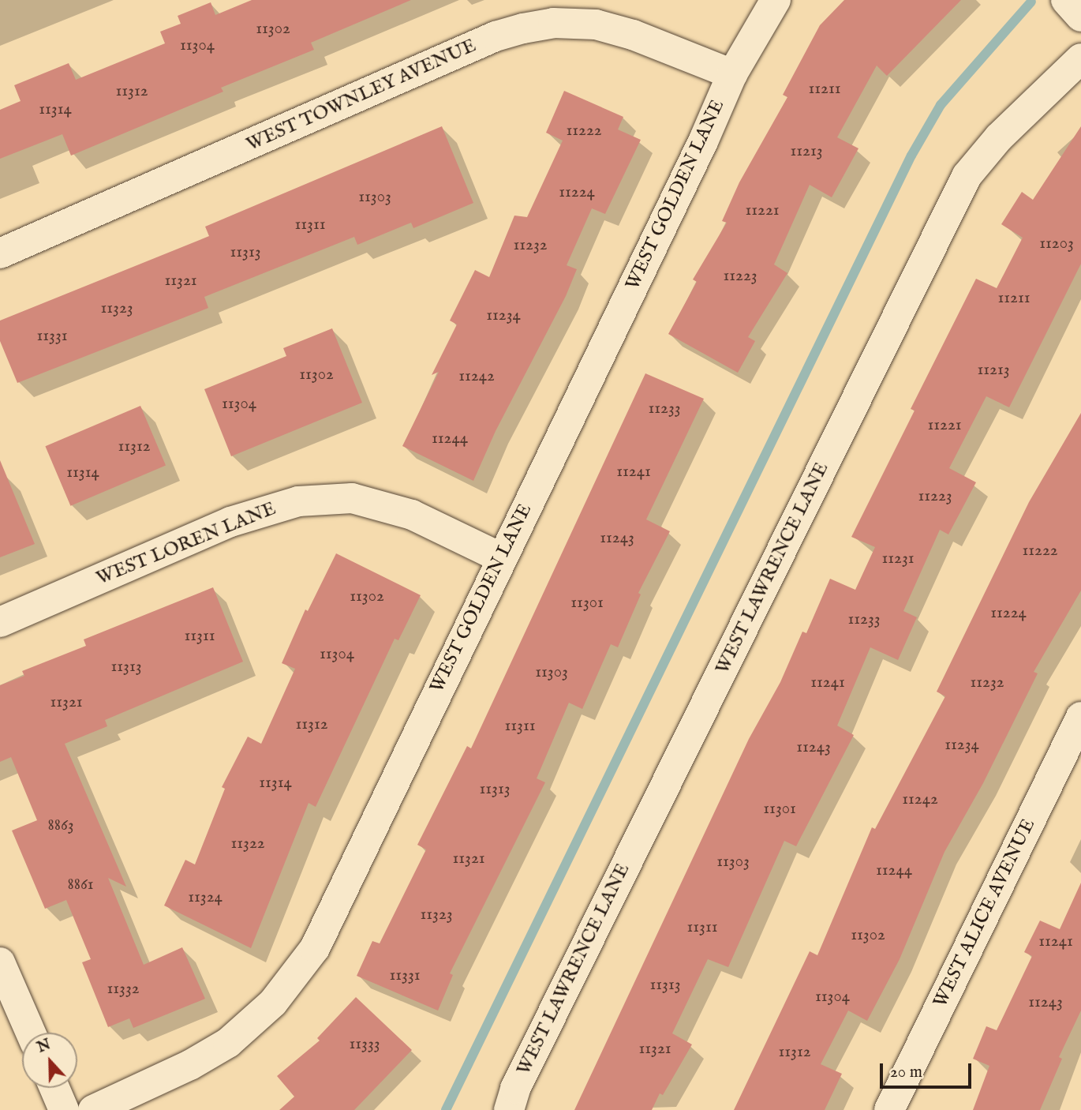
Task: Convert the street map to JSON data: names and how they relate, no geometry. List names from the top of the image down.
{
  "streets": {
    "street": [
      "WEST TOWNLEY AVENUE",
      "WEST GOLDEN LANE",
      "WEST LOREN LANE",
      "WEST LAWRENCE LANE",
      "WEST ALICE AVENUE"
    ]
  },
  "crossings": [
    ["WEST TOWNLEY AVENUE", "WEST GOLDEN LANE"],
    ["WEST GOLDEN LANE", "WEST LOREN LANE"]
  ],
  "house_numbers": [
    "11302",
    "11304",
    "11211",
    "11312",
    "11314",
    "11222",
    "11213",
    "11224",
    "11303",
    "11221",
    "11311",
    "11203",
    "11232",
    "11313",
    "11223",
    "11321",
    "11211",
    "11323",
    "11234",
    "11331",
    "11213",
    "11302",
    "11242",
    "11304",
    "11233",
    "11221",
    "11244",
    "11312",
    "11241",
    "11314",
    "11223",
    "11243",
    "11222",
    "11231",
    "11302",
    "11301",
    "11224",
    "11233",
    "11311",
    "11304",
    "11313",
    "11303",
    "11241",
    "11232",
    "11321",
    "11312",
    "11311",
    "11234",
    "11243",
    "11314",
    "11313",
    "11242",
    "11301",
    "8863",
    "11322",
    "11321",
    "11303",
    "11244",
    "8861",
    "11324",
    "11323",
    "11311",
    "11302",
    "11241",
    "11331",
    "11313",
    "11332",
    "11304",
    "11243",
    "11333",
    "11321",
    "11312"
  ],
  "scale_bar": "20 m",
  "north": "top"
}
